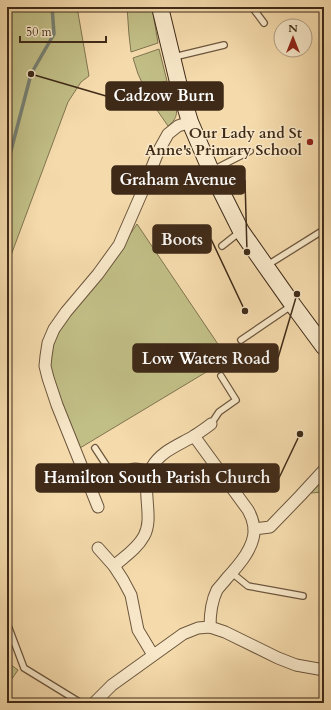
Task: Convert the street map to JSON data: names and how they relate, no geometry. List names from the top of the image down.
{
  "places": [
    "Cadzow Burn",
    "Our Lady and St Anne's Primary School",
    "Graham Avenue",
    "Low Waters Road",
    "Boots",
    "Hamilton South Parish Church"
  ],
  "scale_bar": "50 m",
  "north": "top"
}
